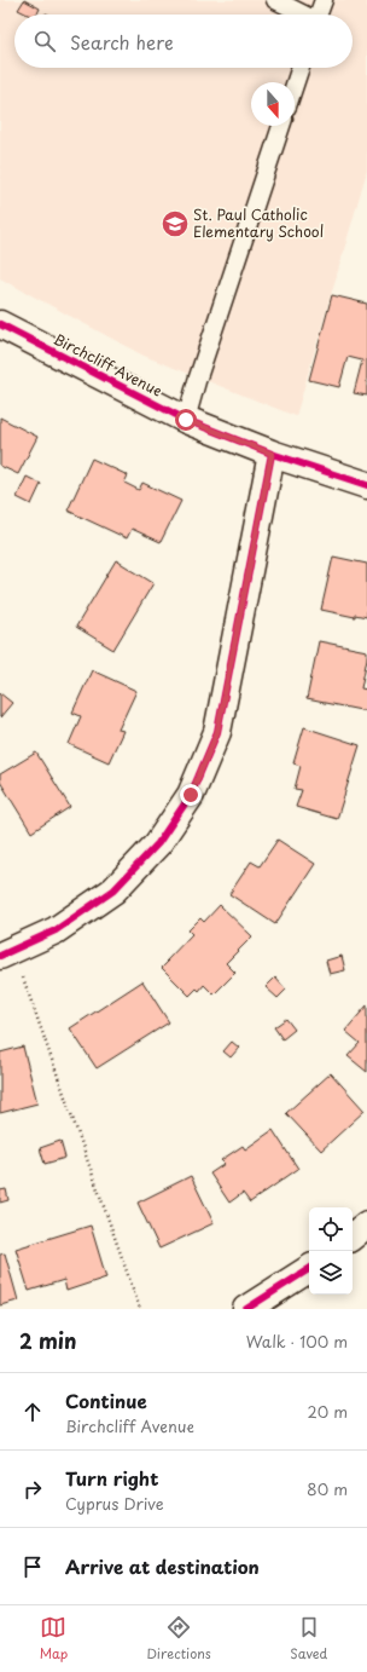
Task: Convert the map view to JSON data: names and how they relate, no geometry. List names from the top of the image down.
{
  "streets": {
    "street": ["Birchcliff Avenue"]
  },
  "places": {
    "school or university": ["St. Paul Catholic Elementary School"]
  },
  "north": "bottom",
  "page": {
    "search": "Search here",
    "heading": ["2 min", "Walk · 100 m"],
    "list": [
      ["Continue", "Birchcliff Avenue", "20 m"],
      ["Turn right", "Cyprus Drive", "80 m"],
      "Arrive at destination"
    ],
    "nav": ["Map", "Directions", "Saved"]
  }
}
